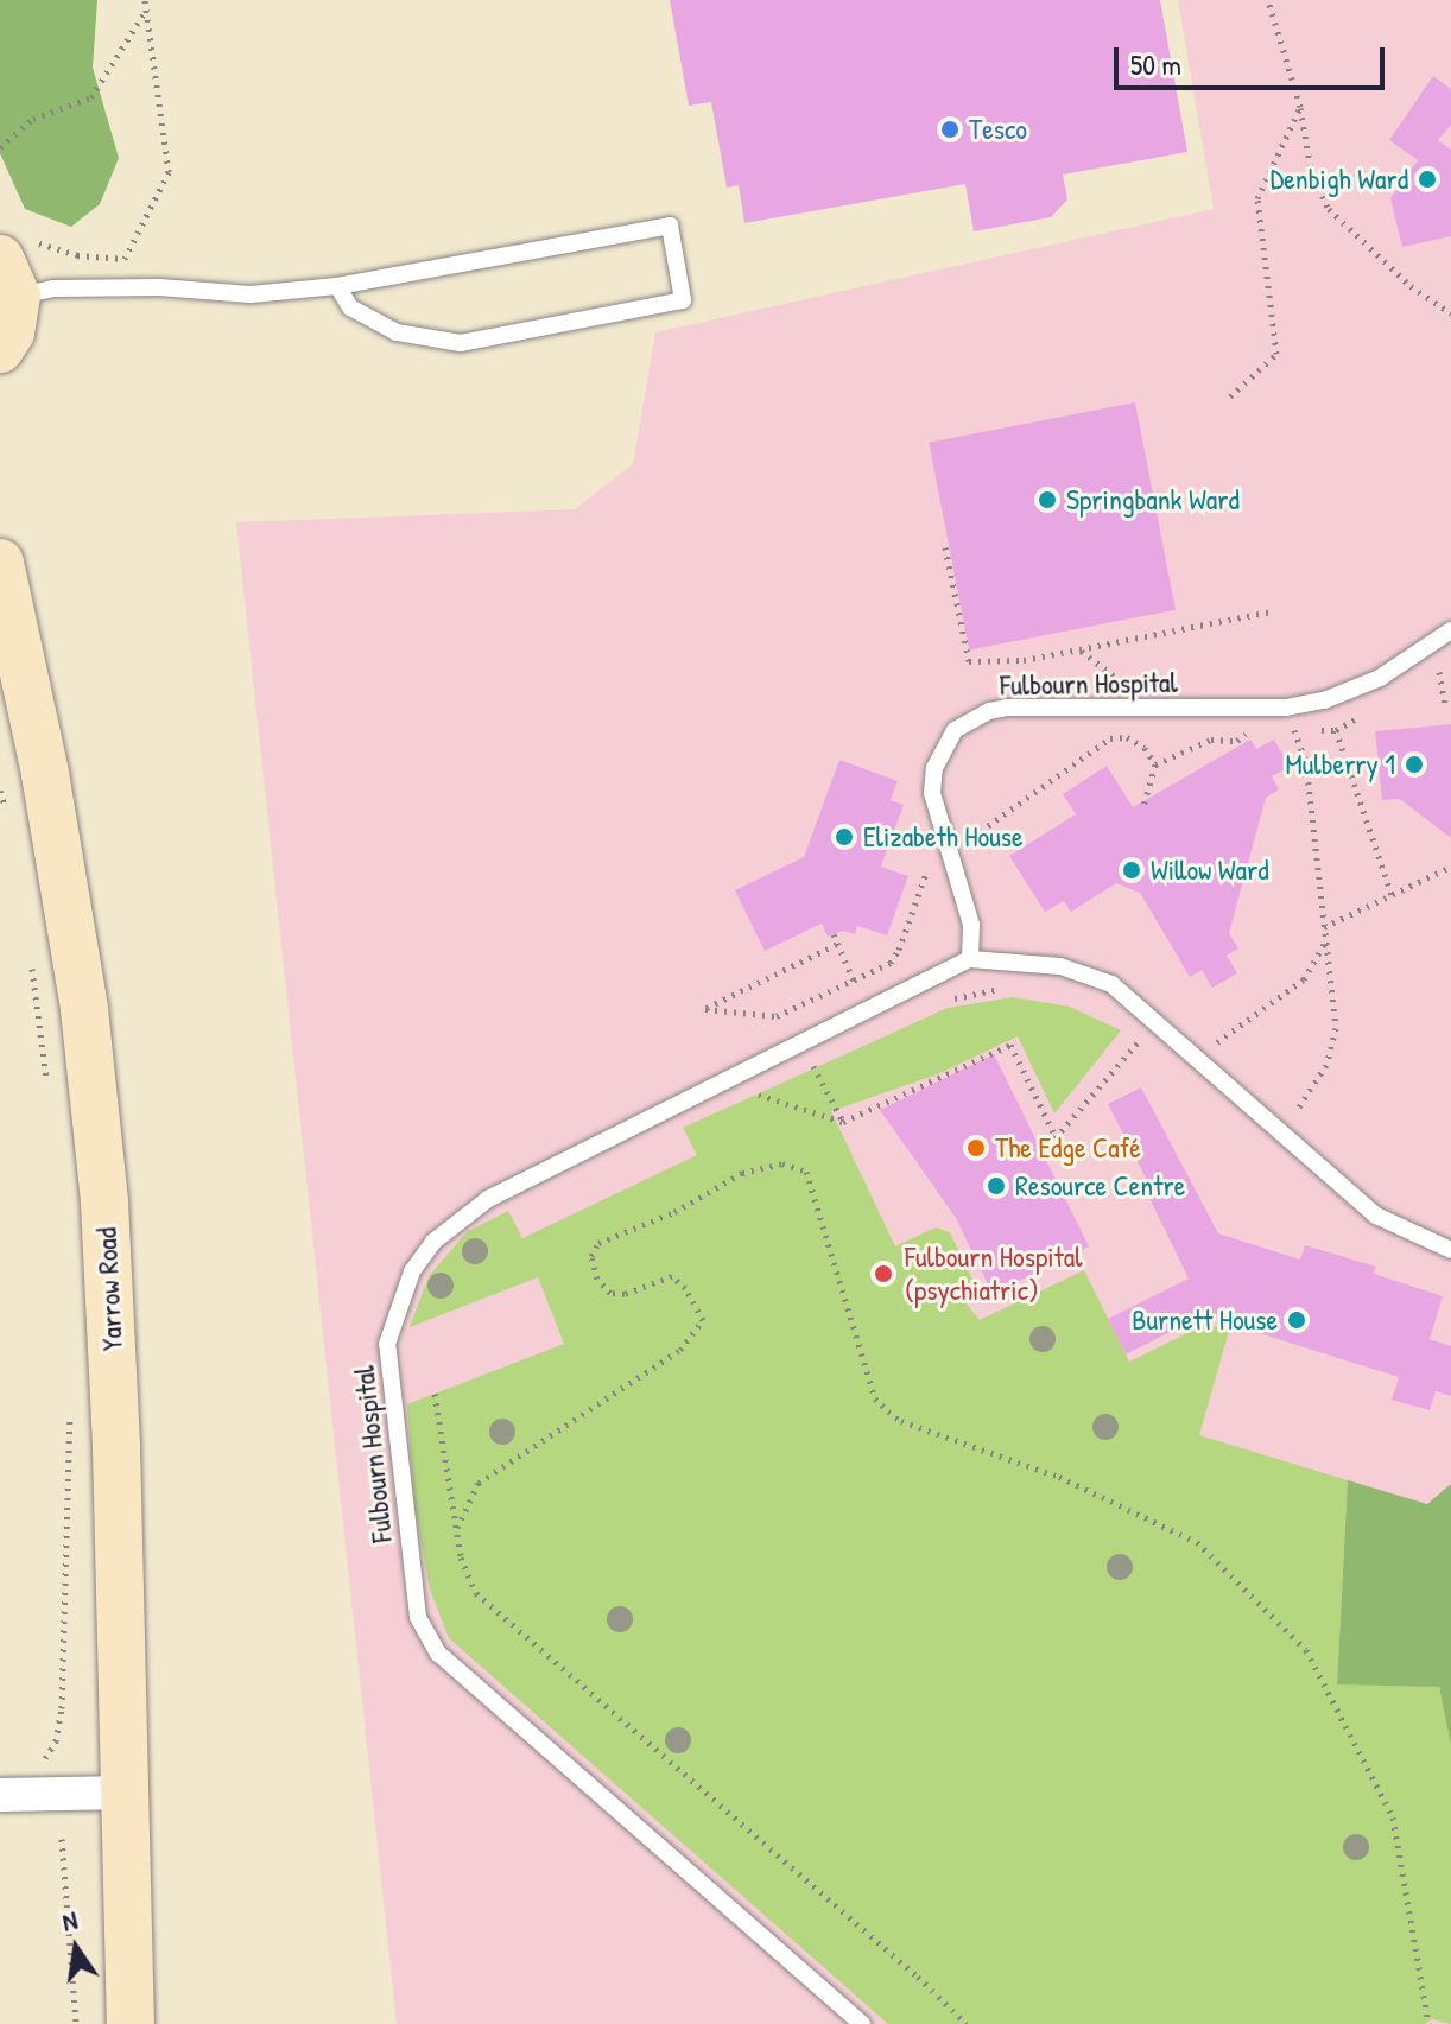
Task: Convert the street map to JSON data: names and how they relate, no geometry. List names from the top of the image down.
{
  "streets": {
    "street": ["Yarrow Road"],
    "lane": ["Fulbourn Hospital"]
  },
  "places": [
    "Tesco",
    "Denbigh Ward",
    "Springbank Ward",
    "Mulberry 1",
    "Elizabeth House",
    "Willow Ward",
    "The Edge Café",
    "Resource Centre",
    "Fulbourn Hospital (psychiatric)",
    "Burnett House"
  ],
  "scale_bar": "50 m",
  "north": "top"
}
